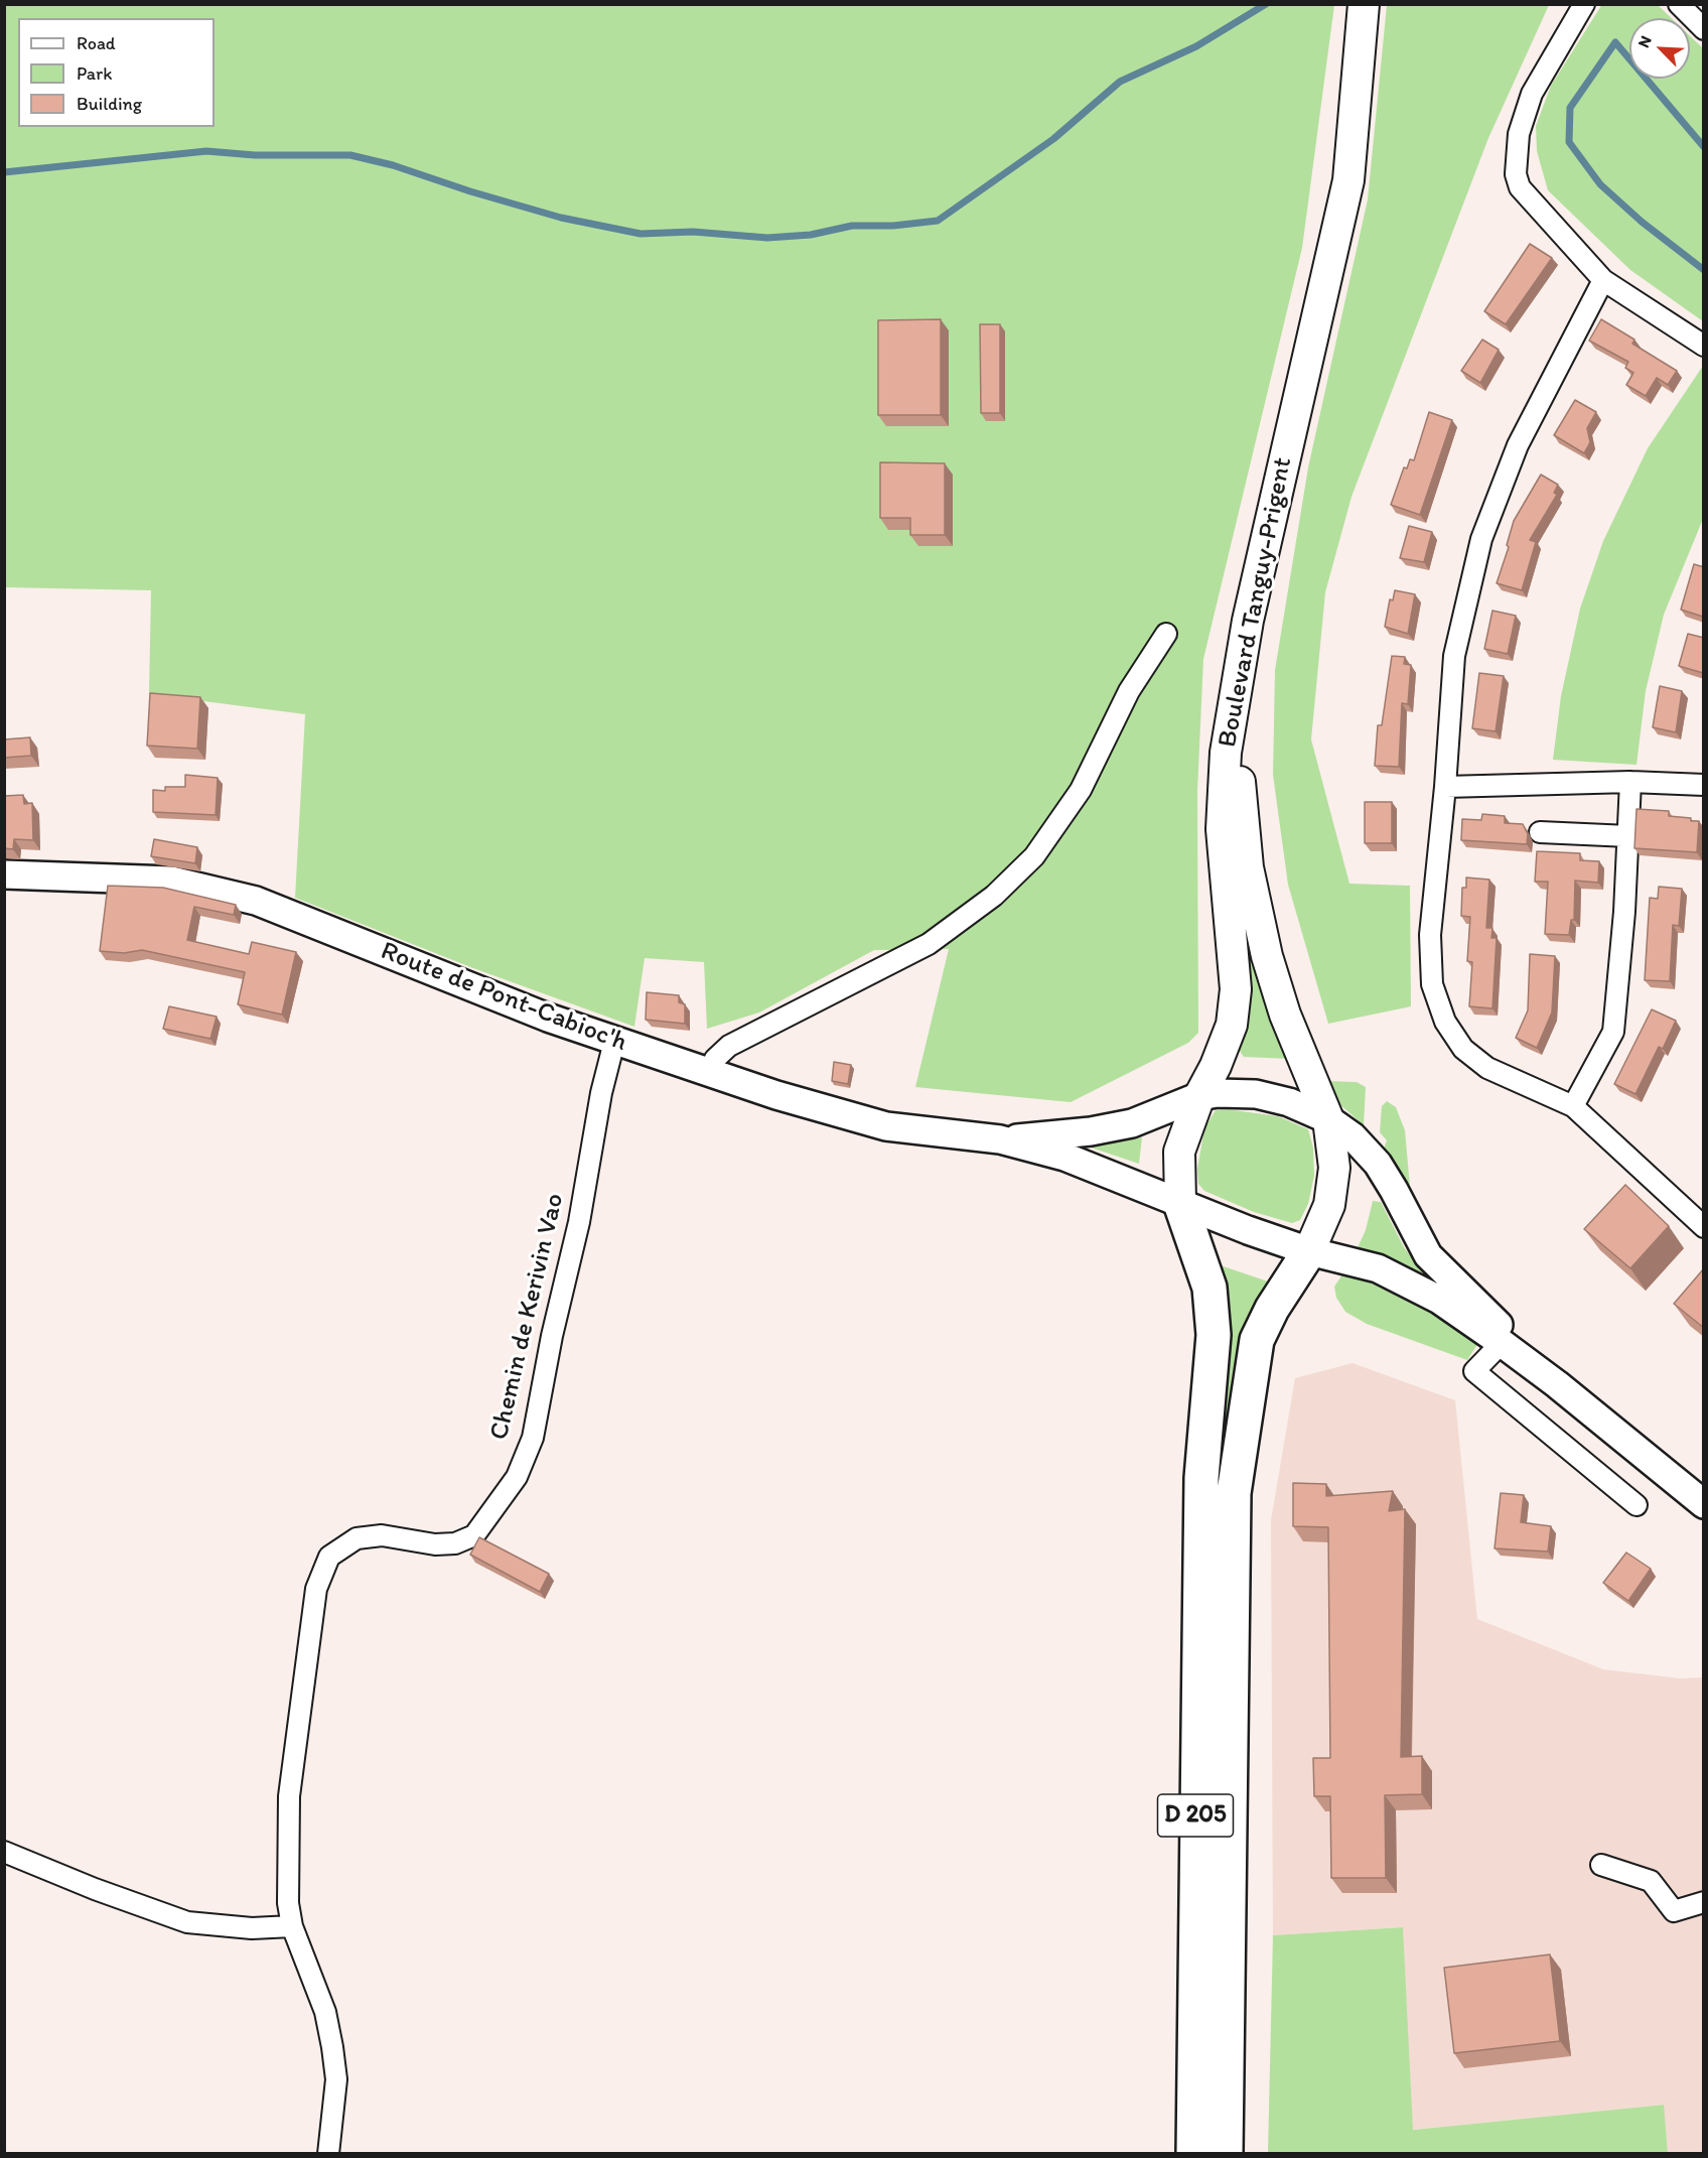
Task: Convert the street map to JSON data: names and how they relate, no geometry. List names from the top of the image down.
{
  "streets": {
    "highway": ["D 205"],
    "main road": ["Boulevard Tanguy-Prigent"],
    "street": ["Route de Pont-Cabioc'h", "Chemin de Kerivin Vao"]
  },
  "crossings": [
    ["Boulevard Tanguy-Prigent", "Route de Pont-Cabioc'h"],
    ["Boulevard Tanguy-Prigent", "D 205"],
    ["Route de Pont-Cabioc'h", "Chemin de Kerivin Vao"],
    ["Route de Pont-Cabioc'h", "D 205"]
  ],
  "legend": ["Road", "Park", "Building"],
  "north": "top left"
}
